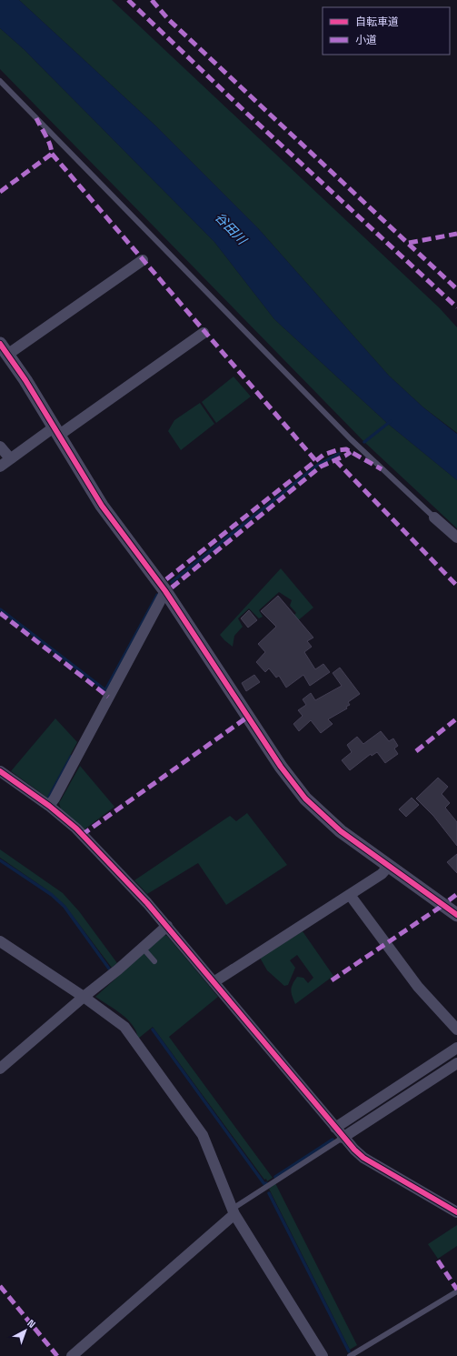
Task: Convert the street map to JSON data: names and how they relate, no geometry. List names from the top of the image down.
{
  "water": ["谷田川"],
  "legend": ["自転車道", "小道"],
  "north": "top right"
}
